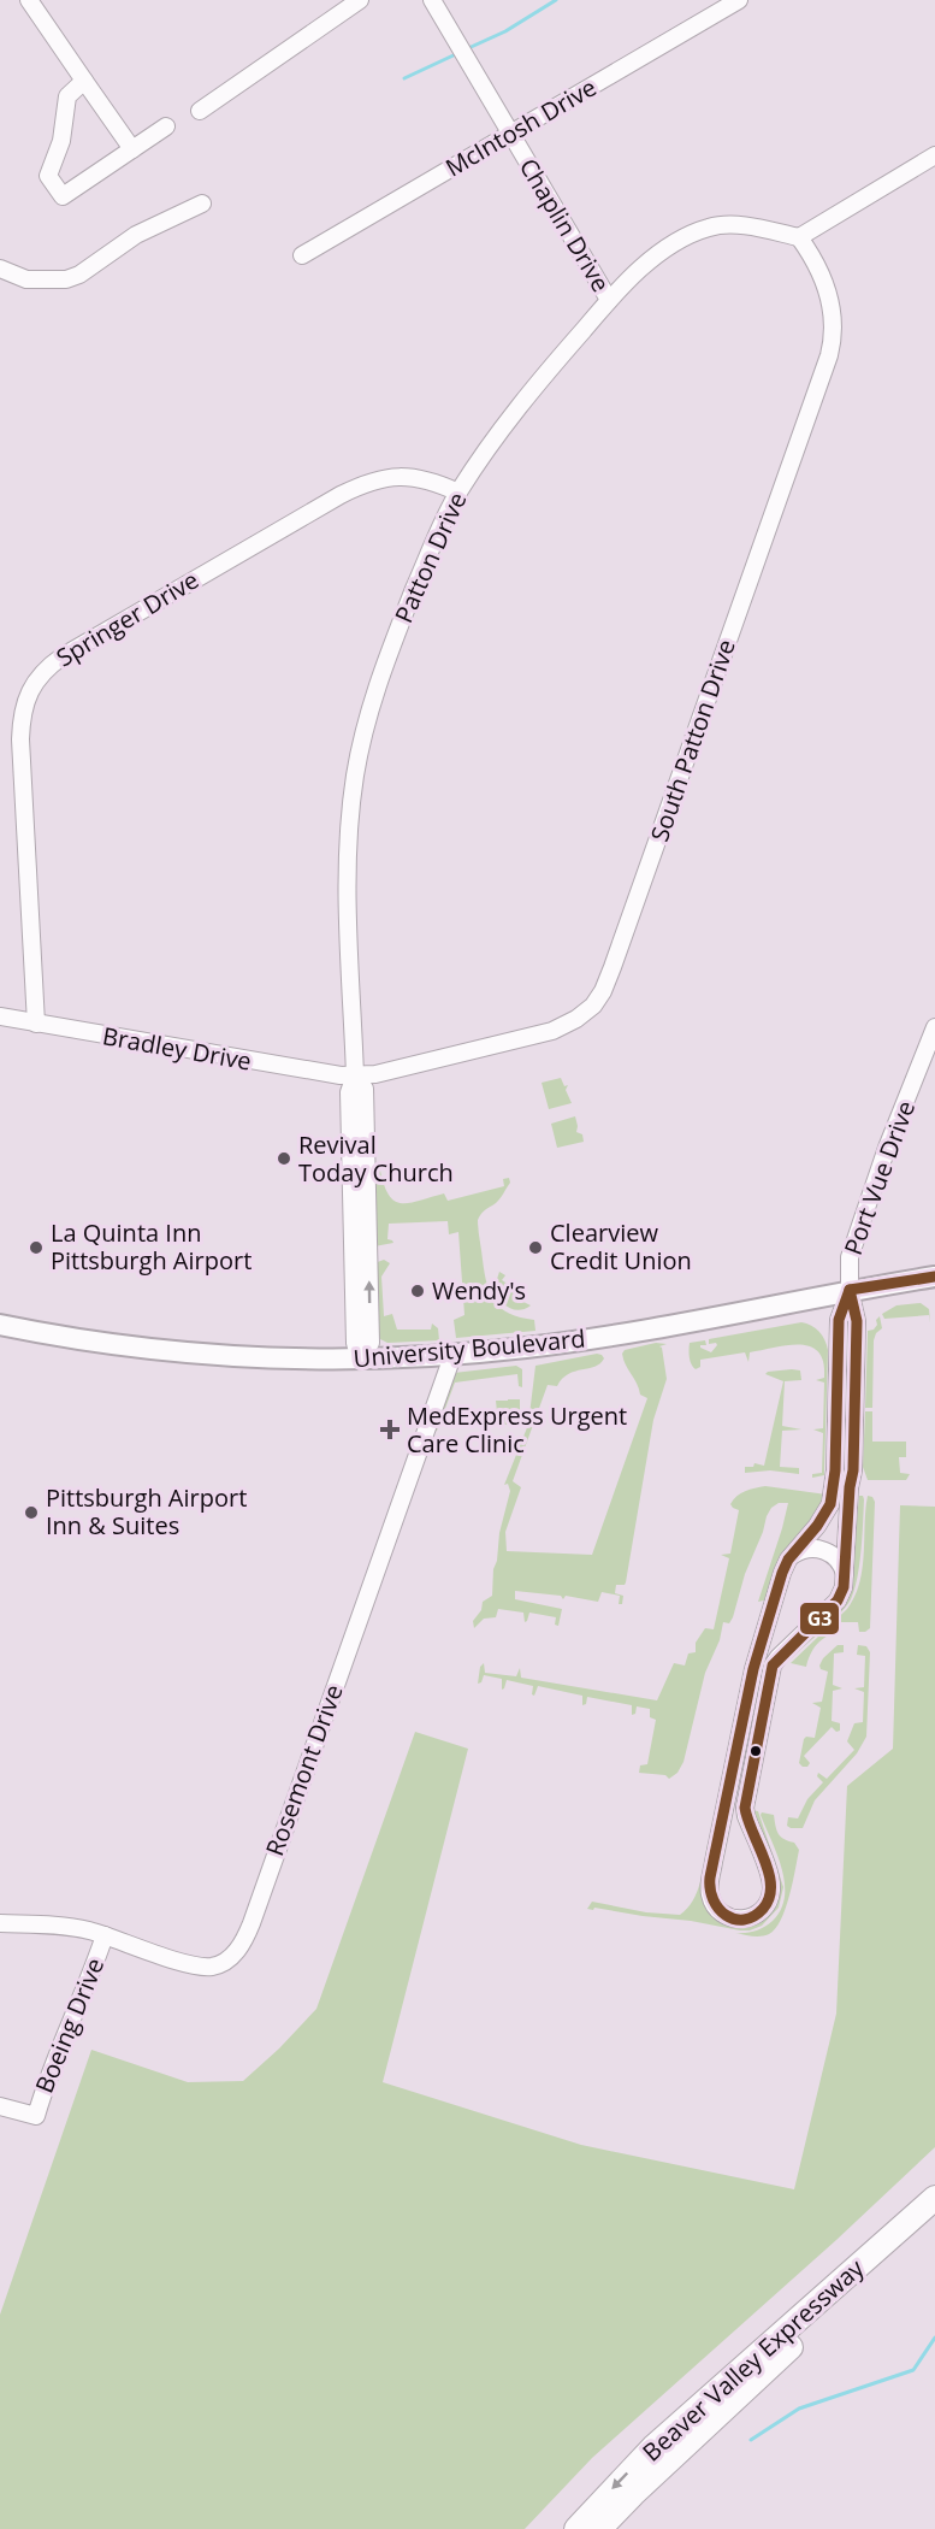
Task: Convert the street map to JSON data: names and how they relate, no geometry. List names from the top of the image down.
{
  "streets": {
    "highway": ["Beaver Valley Expressway"],
    "main road": ["University Boulevard"],
    "street": [
      "McIntosh Drive",
      "Chaplin Drive",
      "Patton Drive",
      "Springer Drive",
      "South Patton Drive",
      "Bradley Drive",
      "Port Vue Drive",
      "Rosemont Drive",
      "Boeing Drive"
    ]
  },
  "crossings": [
    ["McIntosh Drive", "Chaplin Drive"],
    ["Chaplin Drive", "Patton Drive"],
    ["Patton Drive", "Springer Drive"],
    ["Patton Drive", "South Patton Drive"],
    ["Patton Drive", "Bradley Drive"],
    ["Patton Drive", "University Boulevard"],
    ["Springer Drive", "Bradley Drive"],
    ["South Patton Drive", "Bradley Drive"],
    ["Port Vue Drive", "University Boulevard"],
    ["University Boulevard", "Rosemont Drive"],
    ["Rosemont Drive", "Boeing Drive"]
  ],
  "places": {
    "other": [
      "Revival Today Church",
      "La Quinta Inn Pittsburgh Airport",
      "Clearview Credit Union",
      "Wendy's",
      "Pittsburgh Airport Inn & Suites"
    ],
    "health": ["MedExpress Urgent Care Clinic"]
  },
  "lines": ["transit line G3"]
}
